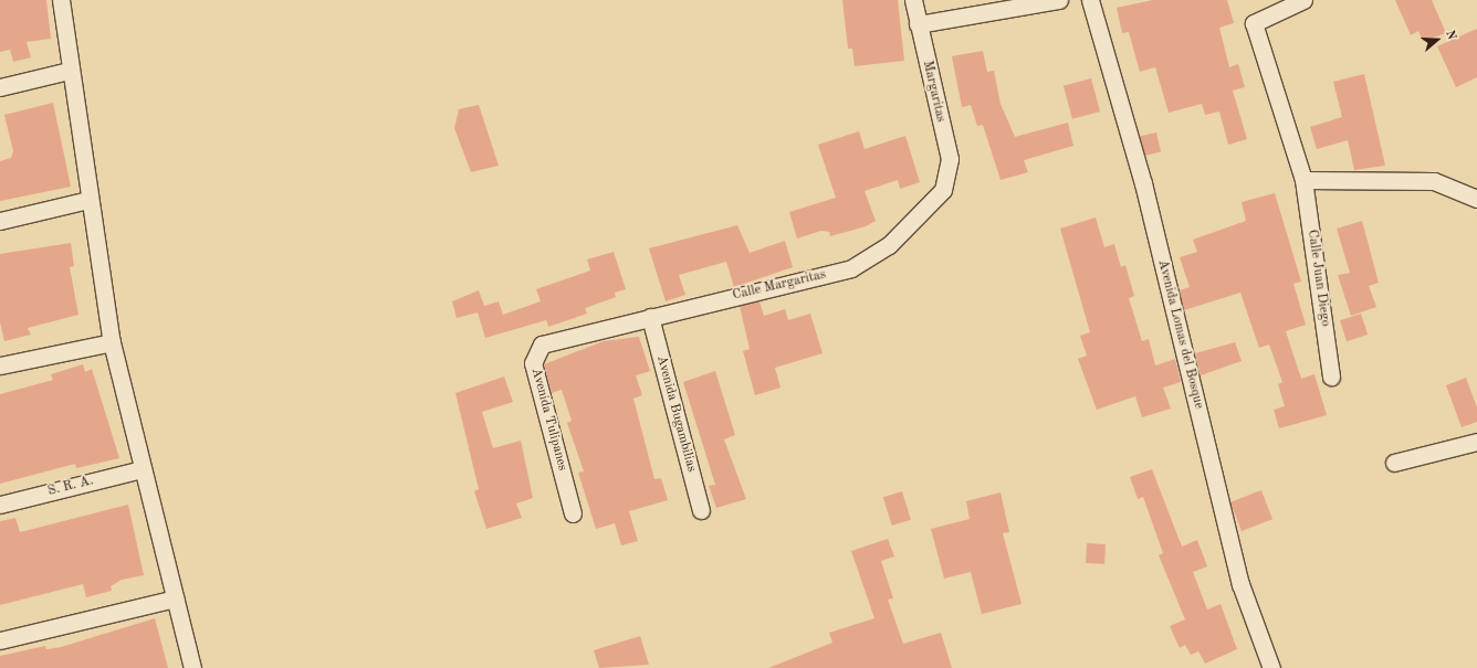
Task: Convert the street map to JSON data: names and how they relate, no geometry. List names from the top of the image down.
{
  "streets": {
    "street": [
      "Margaritas",
      "Calle Juan Diego",
      "Calle Margaritas",
      "Avenida Lomas del Bosque",
      "Avenida Bugambilias",
      "Avenida Tulipanes",
      "S. R. A."
    ]
  },
  "crossings": [
    ["Margaritas", "Calle Margaritas"],
    ["Calle Margaritas", "Avenida Bugambilias"],
    ["Calle Margaritas", "Avenida Tulipanes"]
  ],
  "north": "right"
}
